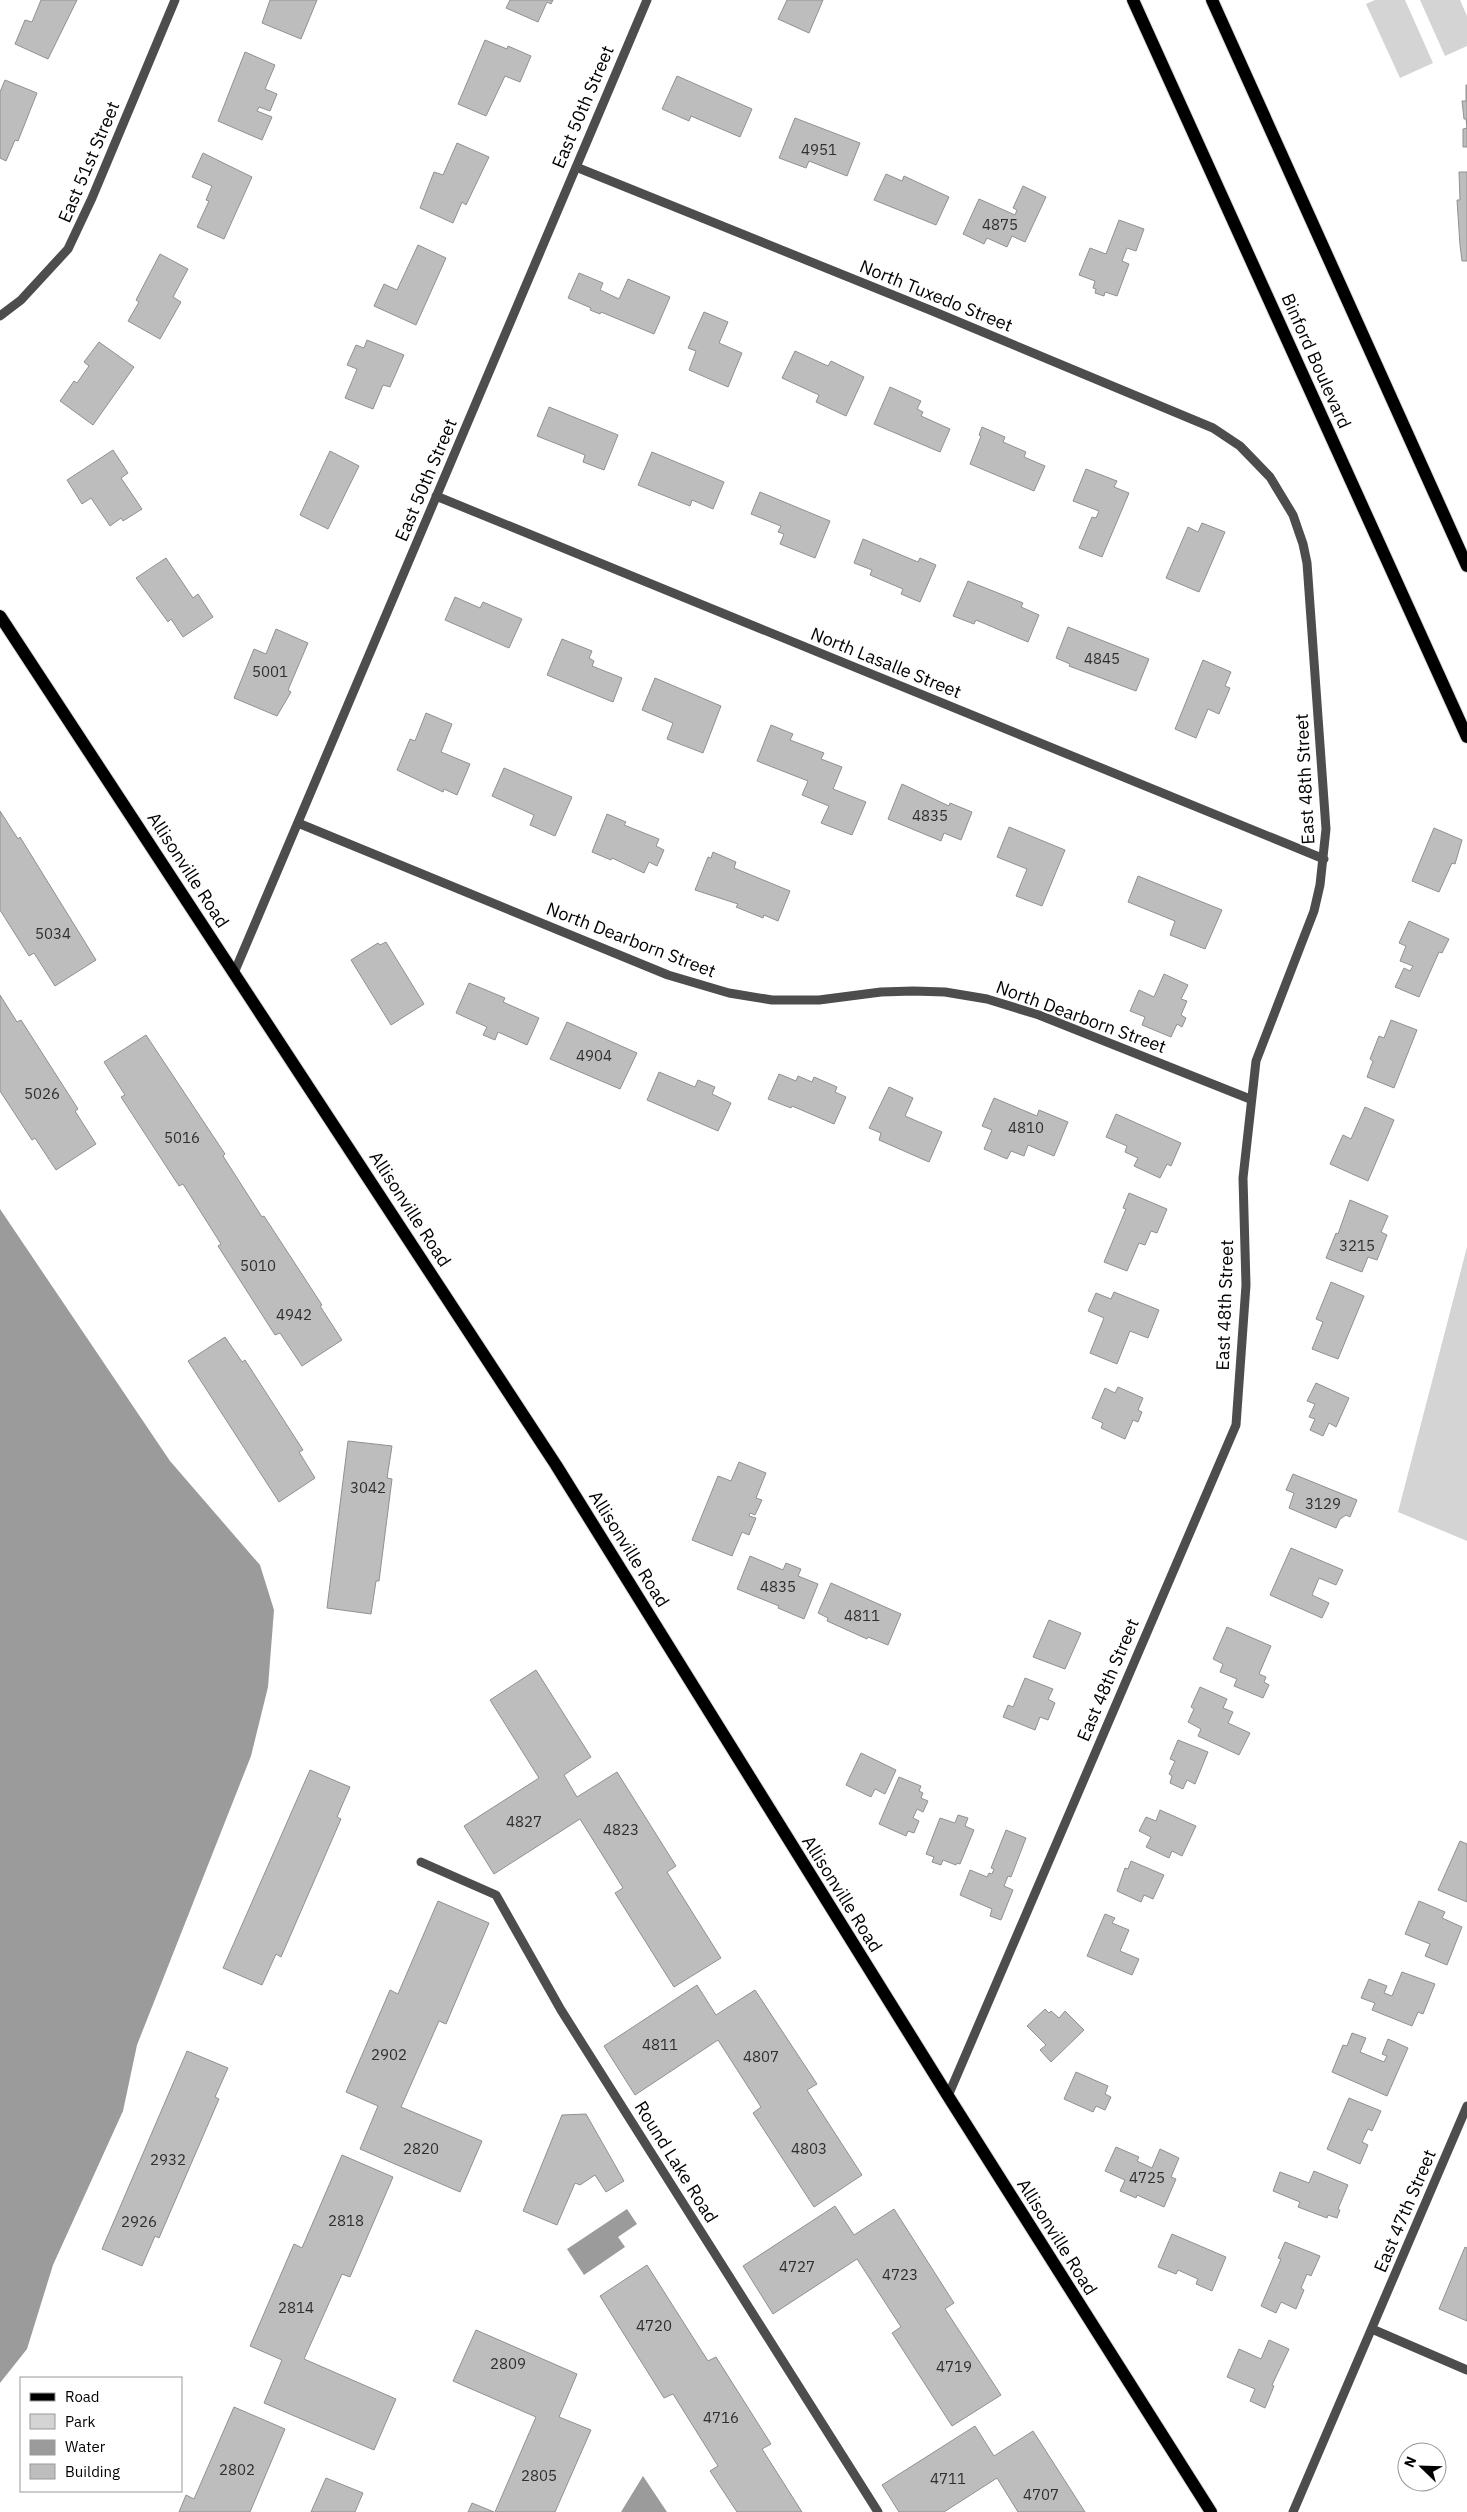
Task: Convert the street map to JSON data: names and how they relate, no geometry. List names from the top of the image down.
{
  "streets": {
    "main road": ["Binford Boulevard", "Allisonville Road"],
    "street": [
      "East 50th Street",
      "East 51st Street",
      "North Tuxedo Street",
      "North Lasalle Street",
      "East 48th Street",
      "North Dearborn Street",
      "Round Lake Road",
      "East 47th Street"
    ]
  },
  "crossings": [
    ["East 50th Street", "North Tuxedo Street"],
    ["East 50th Street", "North Lasalle Street"],
    ["East 50th Street", "Allisonville Road"],
    ["East 50th Street", "North Dearborn Street"],
    ["North Tuxedo Street", "East 48th Street"],
    ["North Lasalle Street", "East 48th Street"],
    ["East 48th Street", "Allisonville Road"],
    ["East 48th Street", "North Dearborn Street"]
  ],
  "house_numbers": [
    "4951",
    "4875",
    "4845",
    "5001",
    "4835",
    "5034",
    "4904",
    "5026",
    "4810",
    "5016",
    "3215",
    "5010",
    "4942",
    "3042",
    "3129",
    "4835",
    "4811",
    "4827",
    "4823",
    "4811",
    "2902",
    "4807",
    "2820",
    "4803",
    "2932",
    "4725",
    "2818",
    "2926",
    "4727",
    "4723",
    "2814",
    "4720",
    "2809",
    "4719",
    "4716",
    "2802",
    "2805",
    "4711",
    "4707"
  ],
  "legend": [
    "Road",
    "Park",
    "Water",
    "Building"
  ],
  "north": "top left"
}
